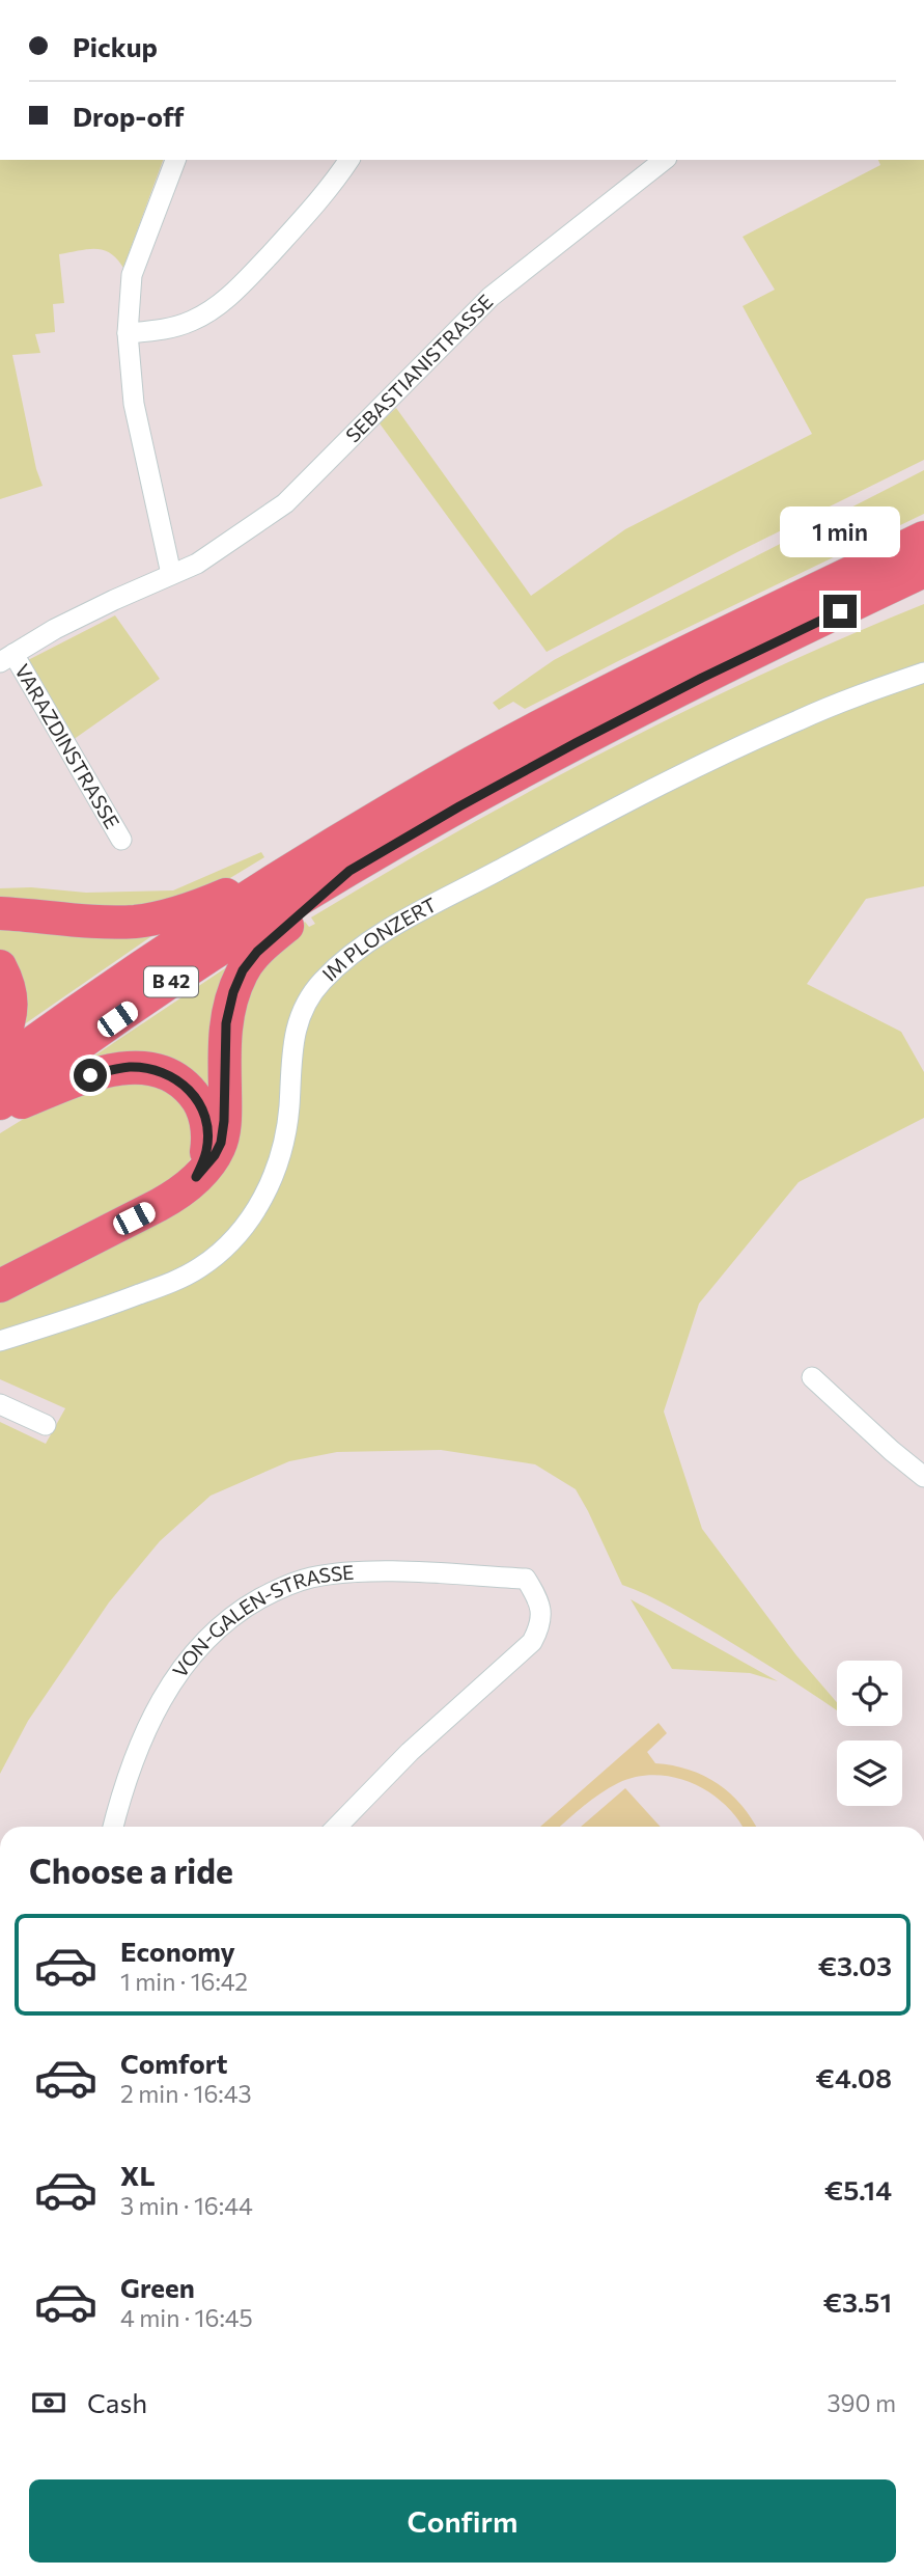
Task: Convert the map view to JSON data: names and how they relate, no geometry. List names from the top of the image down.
{
  "streets": {
    "highway": ["B 42"],
    "street": [
      "SEBASTIANISTRASSE",
      "VARAZDINSTRASSE",
      "IM PLONZERT",
      "VON-GALEN-STRASSE"
    ]
  },
  "crossings": [
    ["SEBASTIANISTRASSE", "VARAZDINSTRASSE"]
  ],
  "page": {
    "banner": ["Pickup", "Drop-off"],
    "bubble": "1 min",
    "heading": "Choose a ride",
    "list": [
      {
        "name": "Economy",
        "note": "1 min · 16:42",
        "value": "€3.03"
      },
      {
        "name": "Comfort",
        "note": "2 min · 16:43",
        "value": "€4.08"
      },
      {
        "name": "XL",
        "note": "3 min · 16:44",
        "value": "€5.14"
      },
      {
        "name": "Green",
        "note": "4 min · 16:45",
        "value": "€3.51"
      }
    ],
    "pay": ["Cash", "390 m"],
    "buttons": "Confirm"
  }
}
